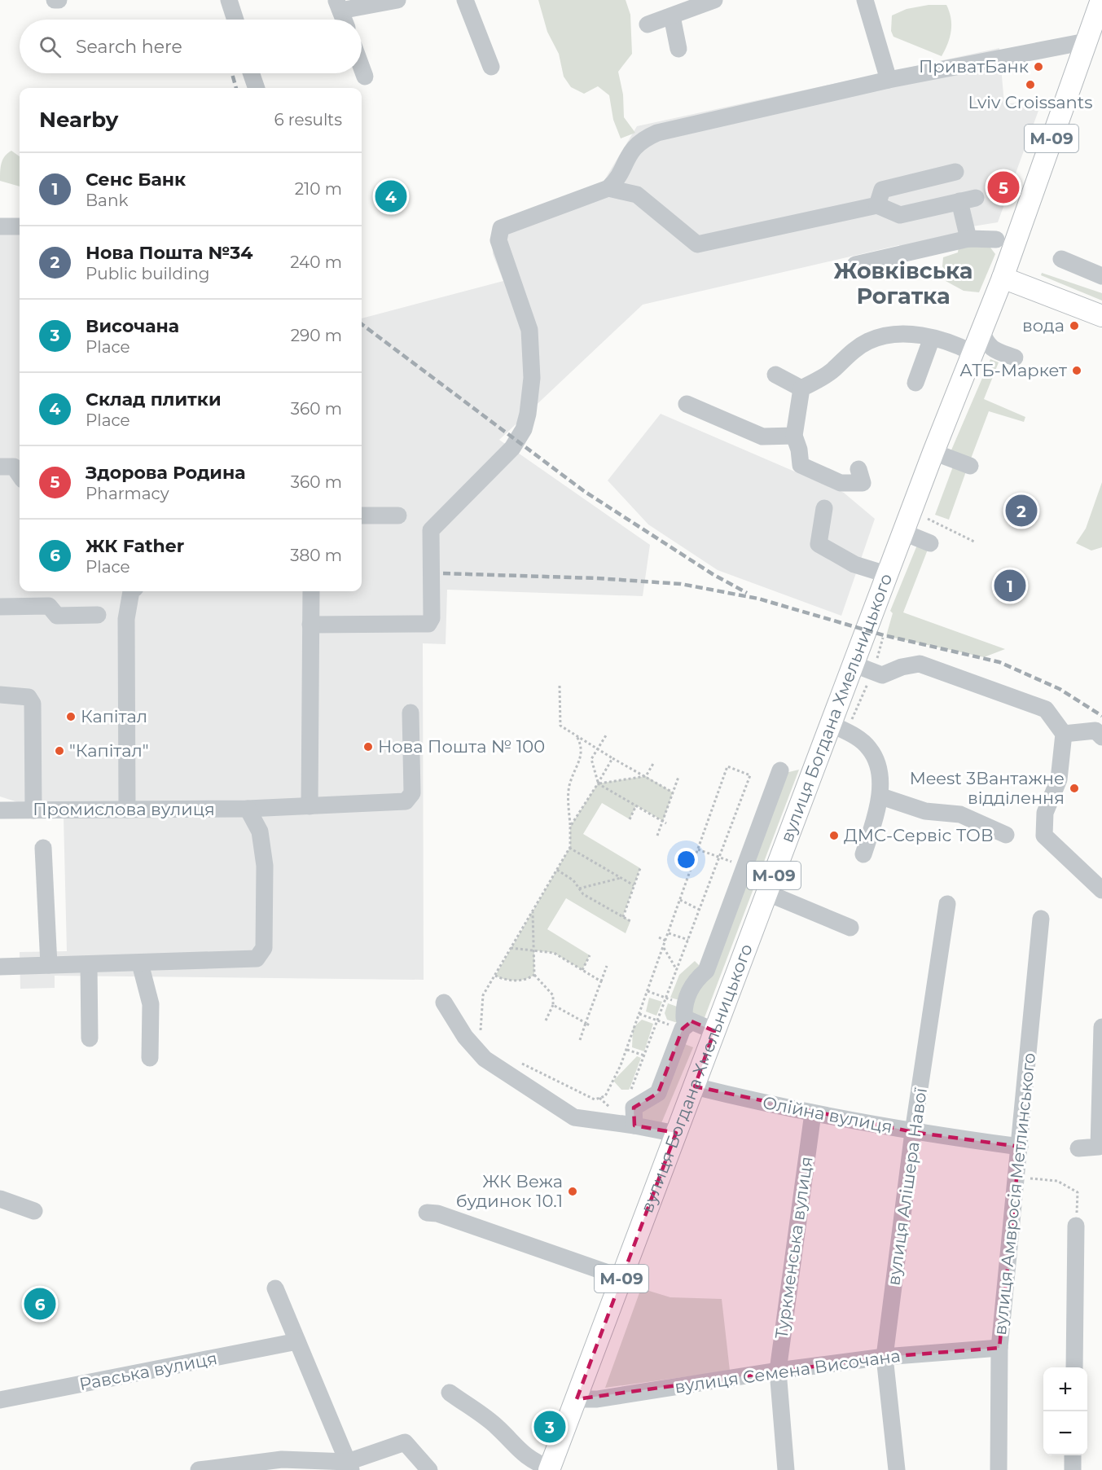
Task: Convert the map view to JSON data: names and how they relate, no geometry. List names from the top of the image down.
{
  "streets": {
    "main road": ["М-09", "вулиця Богдана Хмельницького"],
    "street": [
      "Промислова вулиця",
      "Олійна вулиця",
      "вулиця Алішера Навої",
      "вулиця Амвросія Метлинського",
      "Туркменська вулиця",
      "Равська вулиця",
      "вулиця Семена Височана"
    ]
  },
  "crossings": [
    ["вулиця Богдана Хмельницького", "Олійна вулиця"],
    ["вулиця Богдана Хмельницького", "вулиця Семена Височана"],
    ["Олійна вулиця", "вулиця Алішера Навої"],
    ["Олійна вулиця", "вулиця Амвросія Метлинського"],
    ["Олійна вулиця", "Туркменська вулиця"],
    ["вулиця Алішера Навої", "вулиця Семена Височана"],
    ["вулиця Амвросія Метлинського", "вулиця Семена Височана"],
    ["Туркменська вулиця", "вулиця Семена Височана"]
  ],
  "districts": ["Жовківська Рогатка"],
  "places": [
    "ПриватБанк",
    "Lviv Croissants",
    "вода",
    "АТБ-Маркет",
    "Капітал",
    "Нова Пошта № 100",
    "\"Капітал\"",
    "Meest 3Вантажне відділення",
    "ДМС-Сервіс ТОВ",
    "ЖК Вежа будинок 10.1"
  ],
  "page": {
    "search": "Search here",
    "heading": ["Nearby", "6 results"],
    "list": [
      {
        "mark": "1",
        "name": "Сенс Банк",
        "note": "Bank",
        "value": "210 m"
      },
      {
        "mark": "2",
        "name": "Нова Пошта №34",
        "note": "Public building",
        "value": "240 m"
      },
      {
        "mark": "3",
        "name": "Височана",
        "note": "Place",
        "value": "290 m"
      },
      {
        "mark": "4",
        "name": "Склад плитки",
        "note": "Place",
        "value": "360 m"
      },
      {
        "mark": "5",
        "name": "Здорова Родина",
        "note": "Pharmacy",
        "value": "360 m"
      },
      {
        "mark": "6",
        "name": "ЖК Father",
        "note": "Place",
        "value": "380 m"
      }
    ],
    "pins": [
      "5",
      "4",
      "2",
      "1",
      "6",
      "3"
    ],
    "map_buttons": ["+", "−"]
  }
}
